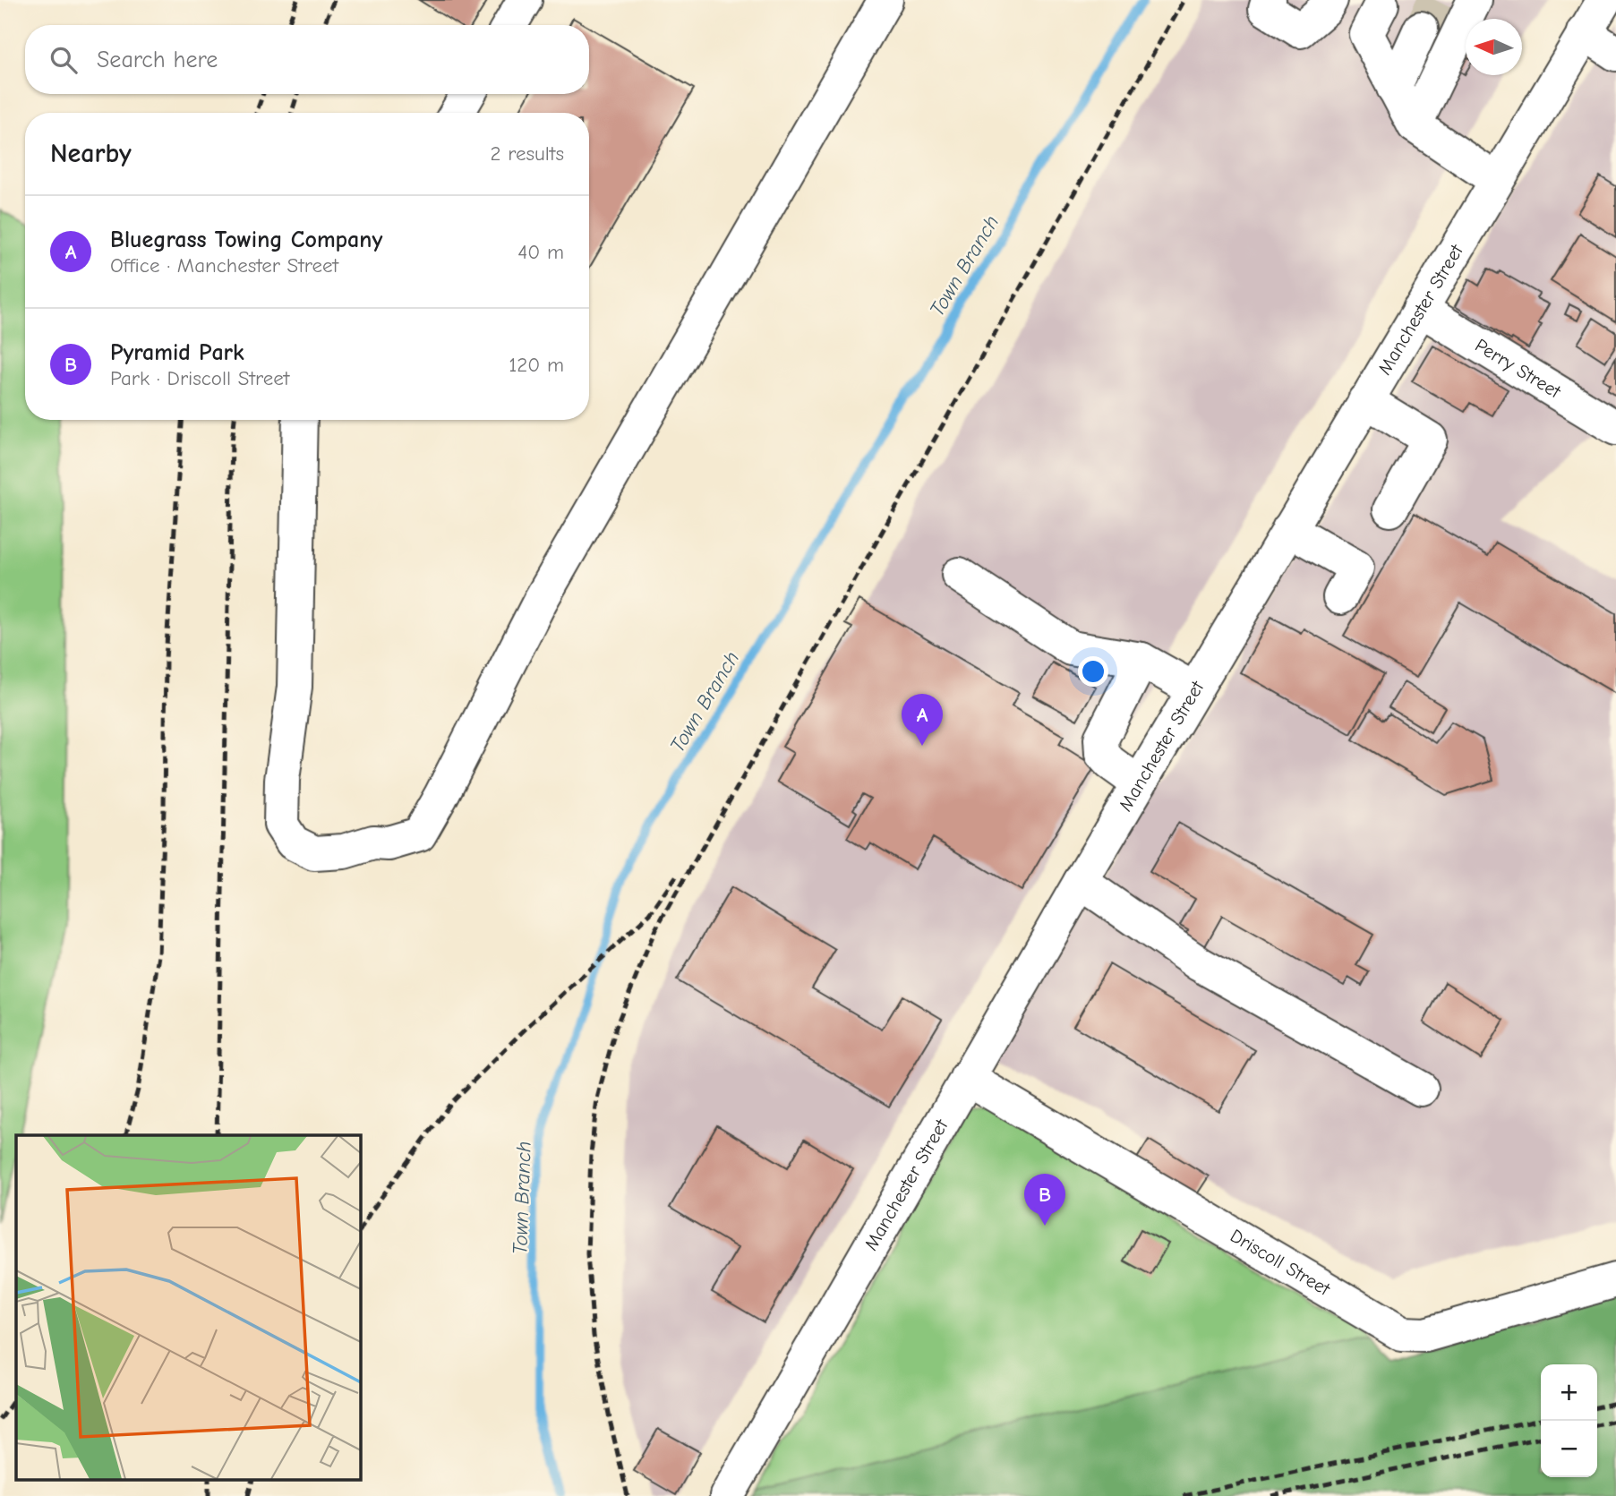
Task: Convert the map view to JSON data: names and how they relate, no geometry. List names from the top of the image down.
{
  "streets": {
    "main road": ["Manchester Street", "Perry Street", "Driscoll Street"]
  },
  "crossings": [
    ["Manchester Street", "Perry Street"],
    ["Manchester Street", "Driscoll Street"]
  ],
  "water": ["Town Branch"],
  "north": "left",
  "page": {
    "search": "Search here",
    "heading": ["Nearby", "2 results"],
    "list": [
      {
        "mark": "A",
        "name": "Bluegrass Towing Company",
        "note": "Office · Manchester Street",
        "value": "40 m"
      },
      {
        "mark": "B",
        "name": "Pyramid Park",
        "note": "Park · Driscoll Street",
        "value": "120 m"
      }
    ],
    "pins": ["A", "B"],
    "map_buttons": ["+", "−"]
  }
}
